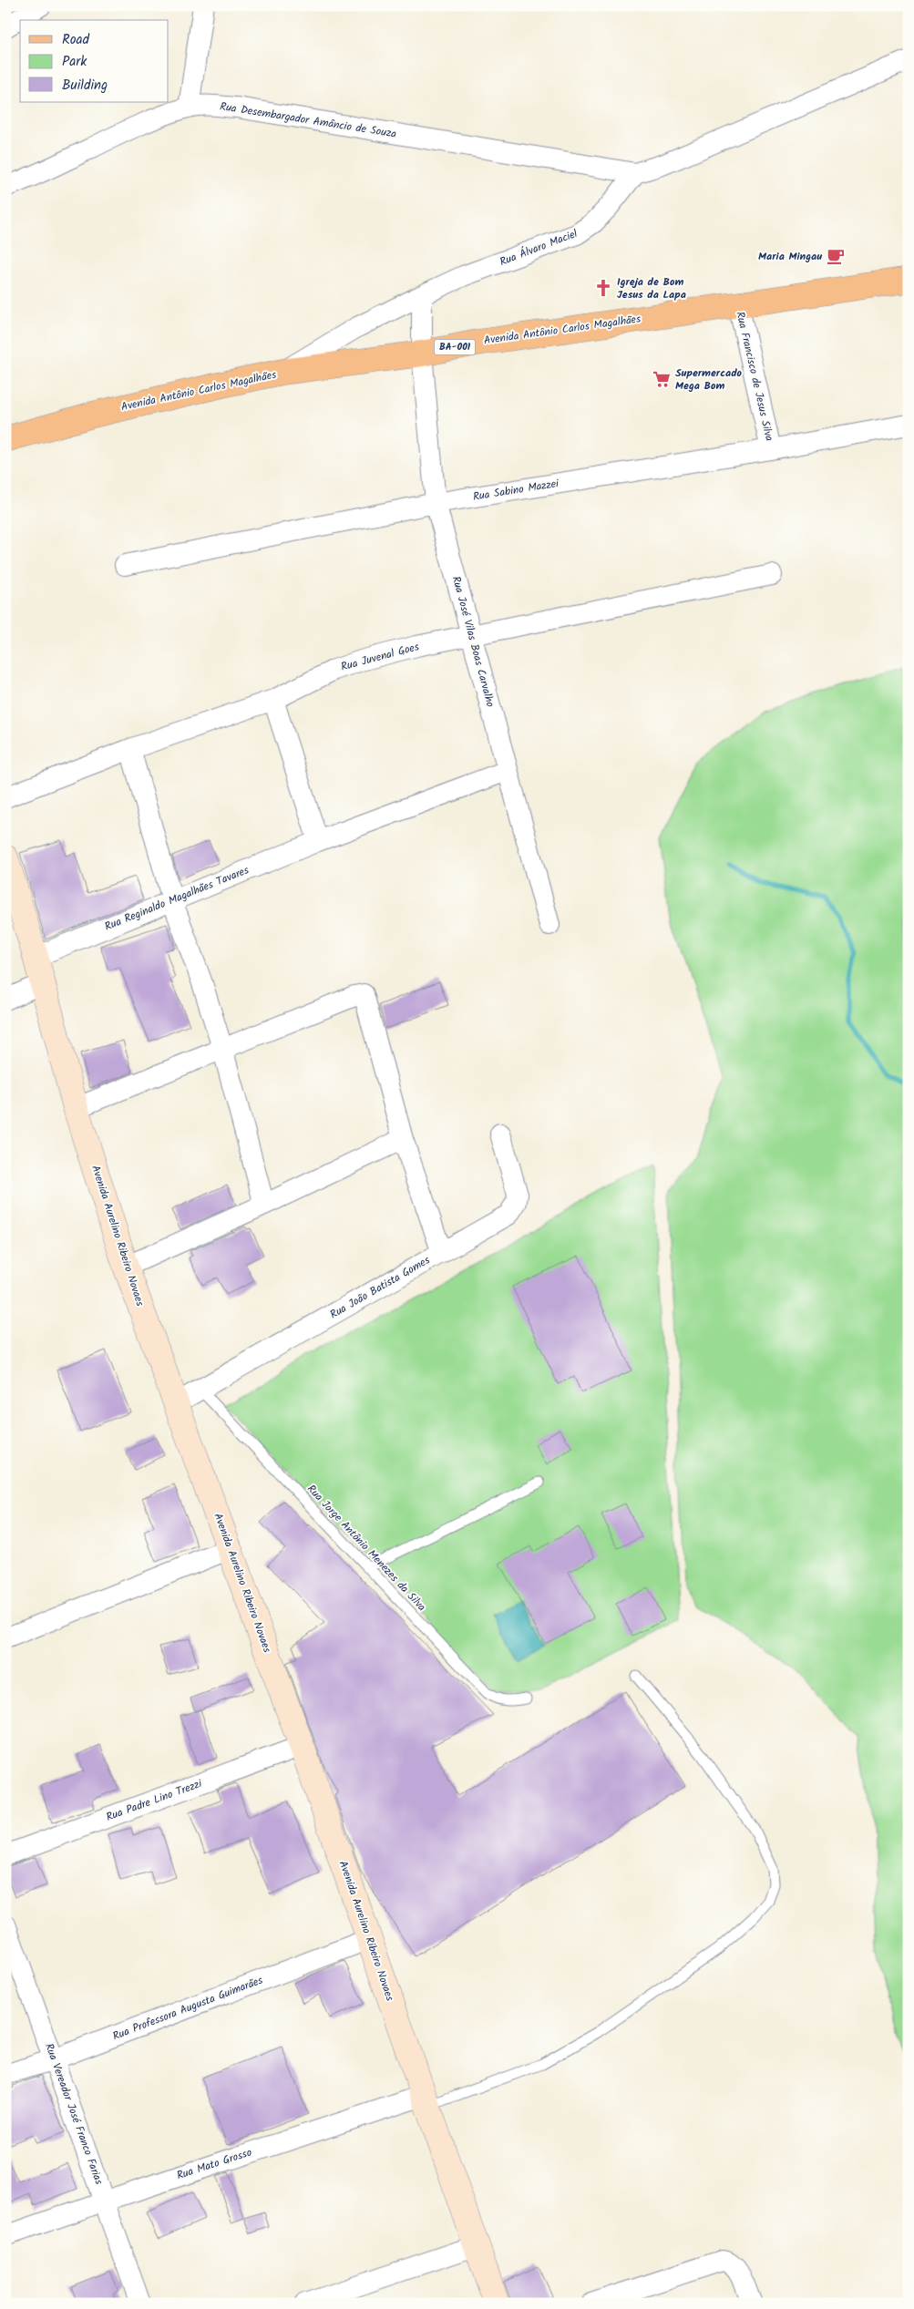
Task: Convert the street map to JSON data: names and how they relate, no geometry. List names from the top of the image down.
{
  "streets": {
    "main road": ["Avenida Antônio Carlos Magalhães", "BA-001"],
    "street": [
      "Rua Desembargador Amâncio de Souza",
      "Rua Álvaro Maciel",
      "Rua Francisco de Jesus Silva",
      "Rua Sabino Mazzei",
      "Rua José Vilas Boas Carvalho",
      "Rua Juvenal Goes",
      "Rua Reginaldo Magalhães Tavares",
      "Avenida Aurelino Ribeiro Novaes",
      "Rua João Batista Gomes",
      "Rua Padre Lino Trezzi",
      "Rua Professora Augusta Guimarães",
      "Rua Vereador José Franco Farias",
      "Rua Mato Grosso"
    ],
    "lane": ["Rua Jorge Antônio Menezes da Silva"]
  },
  "crossings": [
    ["Rua Desembargador Amâncio de Souza", "Rua Álvaro Maciel"],
    ["Rua Álvaro Maciel", "Avenida Antônio Carlos Magalhães"],
    ["Rua Álvaro Maciel", "Rua José Vilas Boas Carvalho"],
    ["Avenida Antônio Carlos Magalhães", "Rua Francisco de Jesus Silva"],
    ["Avenida Antônio Carlos Magalhães", "Rua José Vilas Boas Carvalho"],
    ["Rua Francisco de Jesus Silva", "Rua Sabino Mazzei"],
    ["Rua Sabino Mazzei", "Rua José Vilas Boas Carvalho"],
    ["Rua José Vilas Boas Carvalho", "Rua Juvenal Goes"],
    ["Rua José Vilas Boas Carvalho", "Rua Reginaldo Magalhães Tavares"],
    ["Rua Reginaldo Magalhães Tavares", "Avenida Aurelino Ribeiro Novaes"],
    ["Avenida Aurelino Ribeiro Novaes", "Rua João Batista Gomes"],
    ["Avenida Aurelino Ribeiro Novaes", "Rua Padre Lino Trezzi"],
    ["Avenida Aurelino Ribeiro Novaes", "Rua Professora Augusta Guimarães"],
    ["Avenida Aurelino Ribeiro Novaes", "Rua Mato Grosso"],
    ["Rua João Batista Gomes", "Rua Jorge Antônio Menezes da Silva"],
    ["Rua Professora Augusta Guimarães", "Rua Vereador José Franco Farias"],
    ["Rua Vereador José Franco Farias", "Rua Mato Grosso"]
  ],
  "places": {
    "cafe": ["Maria Mingau"],
    "church": ["Igreja de Bom Jesus da Lapa"],
    "supermarket": ["Supermercado Mega Bom"]
  },
  "legend": ["Road", "Park", "Building"]
}
